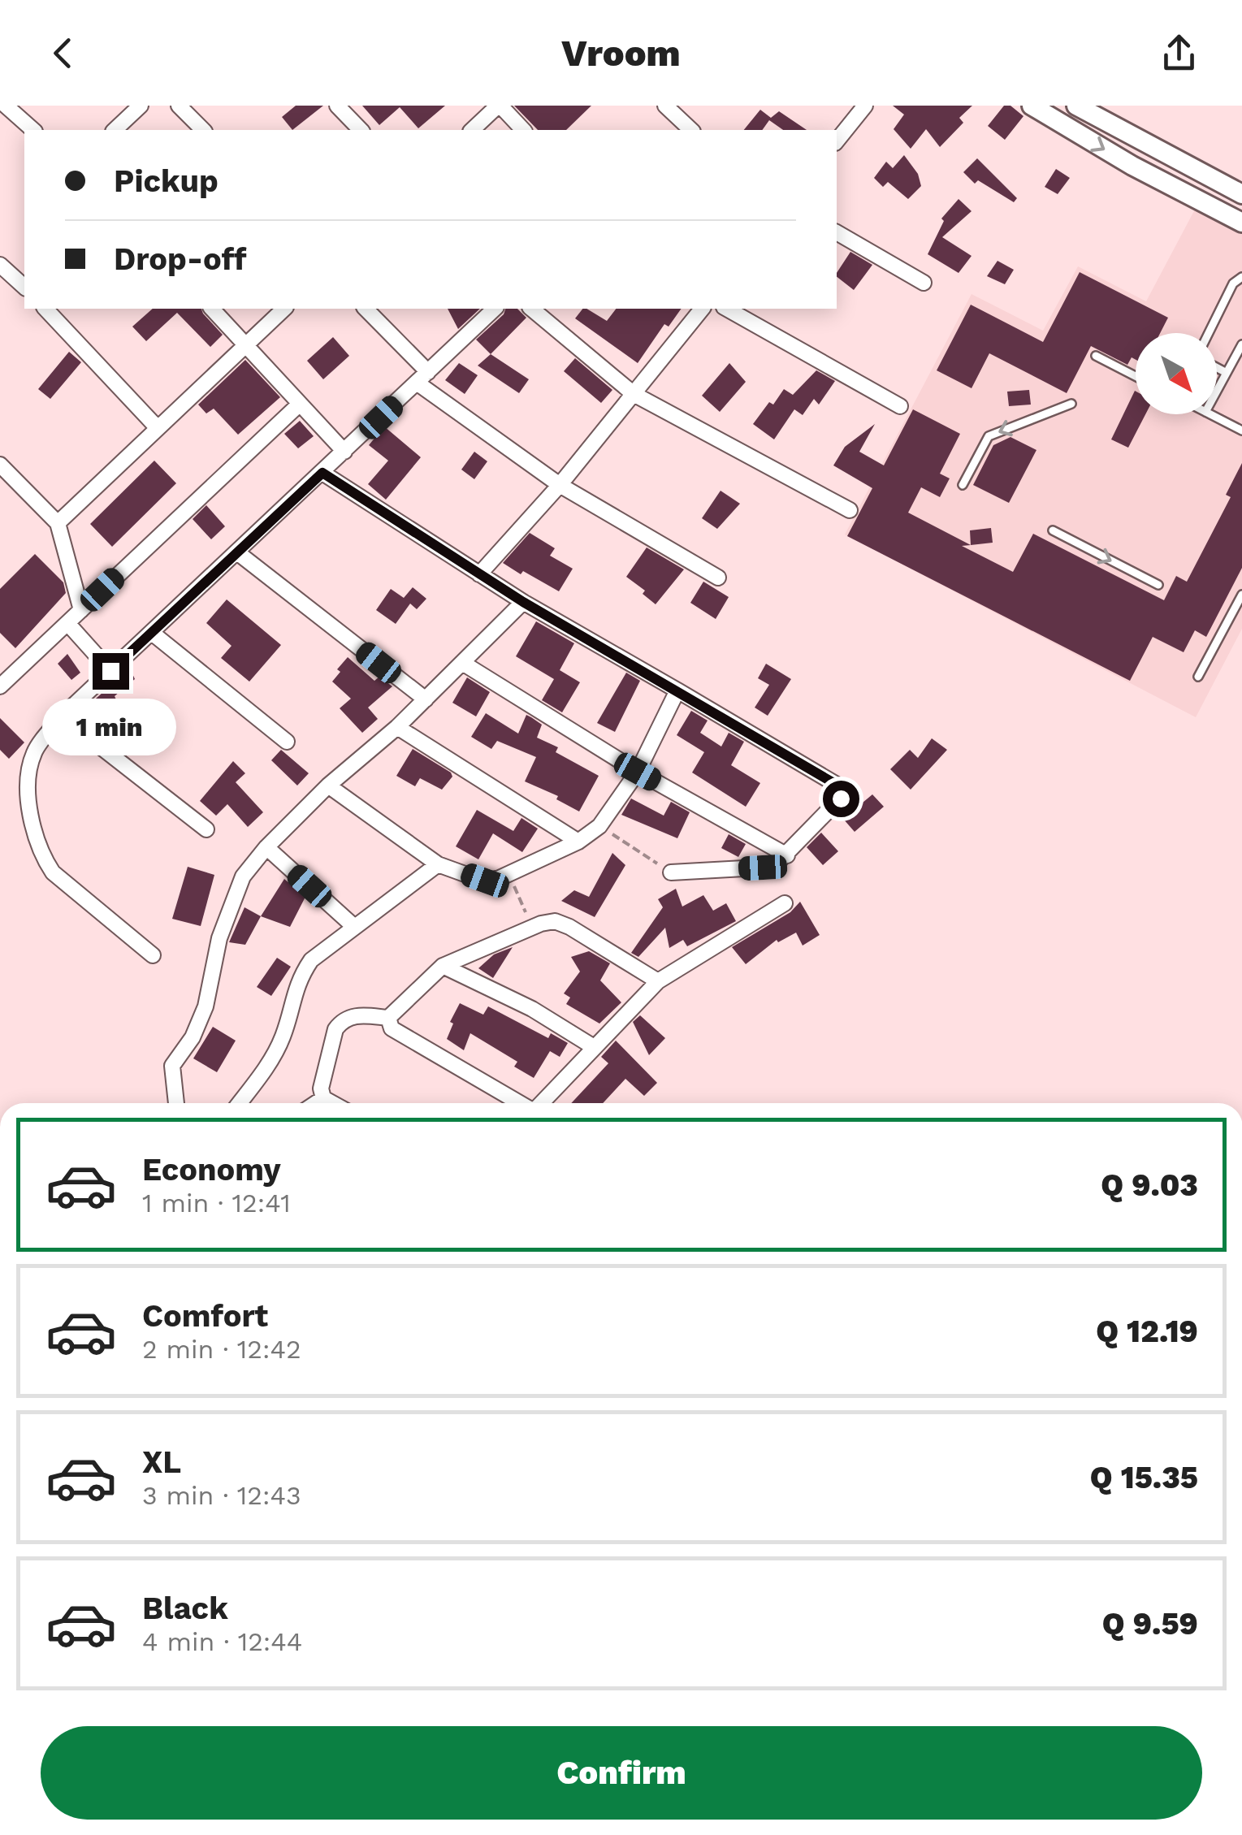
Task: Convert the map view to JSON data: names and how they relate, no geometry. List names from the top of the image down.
{
  "north": "bottom right",
  "page": {
    "header": "Vroom",
    "banner": ["Pickup", "Drop-off"],
    "bubble": "1 min",
    "list": [
      {
        "name": "Economy",
        "note": "1 min · 12:41",
        "value": "Q 9.03"
      },
      {
        "name": "Comfort",
        "note": "2 min · 12:42",
        "value": "Q 12.19"
      },
      {
        "name": "XL",
        "note": "3 min · 12:43",
        "value": "Q 15.35"
      },
      {
        "name": "Black",
        "note": "4 min · 12:44",
        "value": "Q 9.59"
      }
    ],
    "buttons": "Confirm"
  }
}
